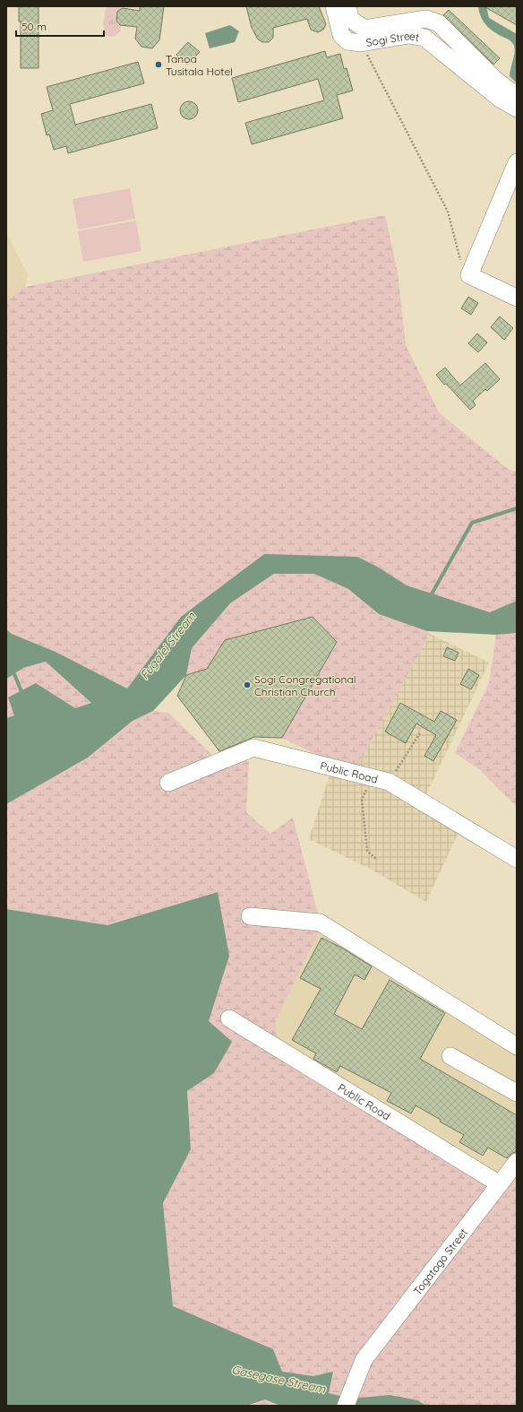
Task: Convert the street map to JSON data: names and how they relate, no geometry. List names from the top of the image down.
{
  "streets": {
    "street": ["Sogi Street", "Public Road", "Togatogo Street"]
  },
  "crossings": [
    ["Public Road", "Togatogo Street"]
  ],
  "water": ["Fugalei Stream", "Gasegase Stream"],
  "places": ["Tanoa Tusitala Hotel", "Sogi Congregational Christian Church"],
  "scale_bar": "50 m"
}
